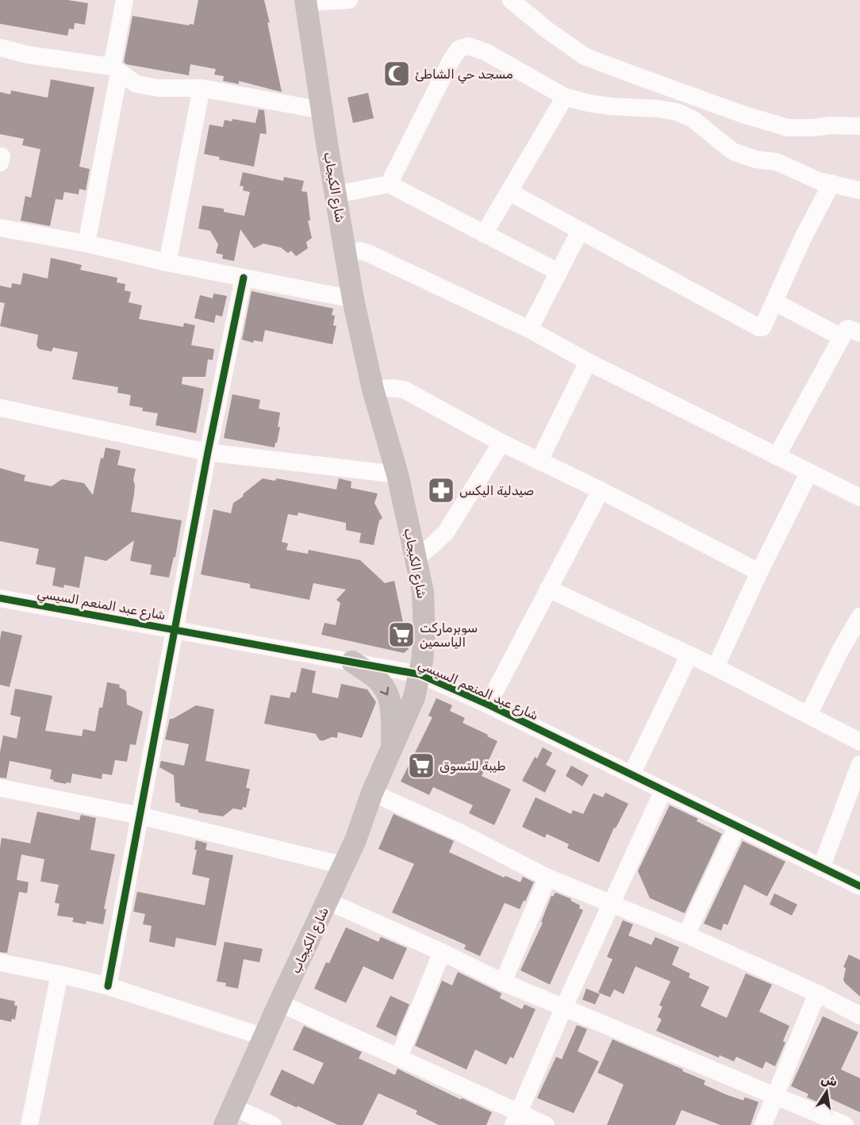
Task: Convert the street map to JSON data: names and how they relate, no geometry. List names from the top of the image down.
{
  "streets": {
    "main road": ["شارع الكبجاب"],
    "street": ["شارع عبد المنعم السيسي"]
  },
  "crossings": [
    ["شارع الكبجاب", "شارع عبد المنعم السيسي"]
  ],
  "places": {
    "mosque": ["مسجد حي الشاطئ"],
    "pharmacy": ["صيدلية اليكس"],
    "supermarket": ["سوبرماركت الياسمين", "طيبة للتسوق"]
  },
  "north": "top"
}
